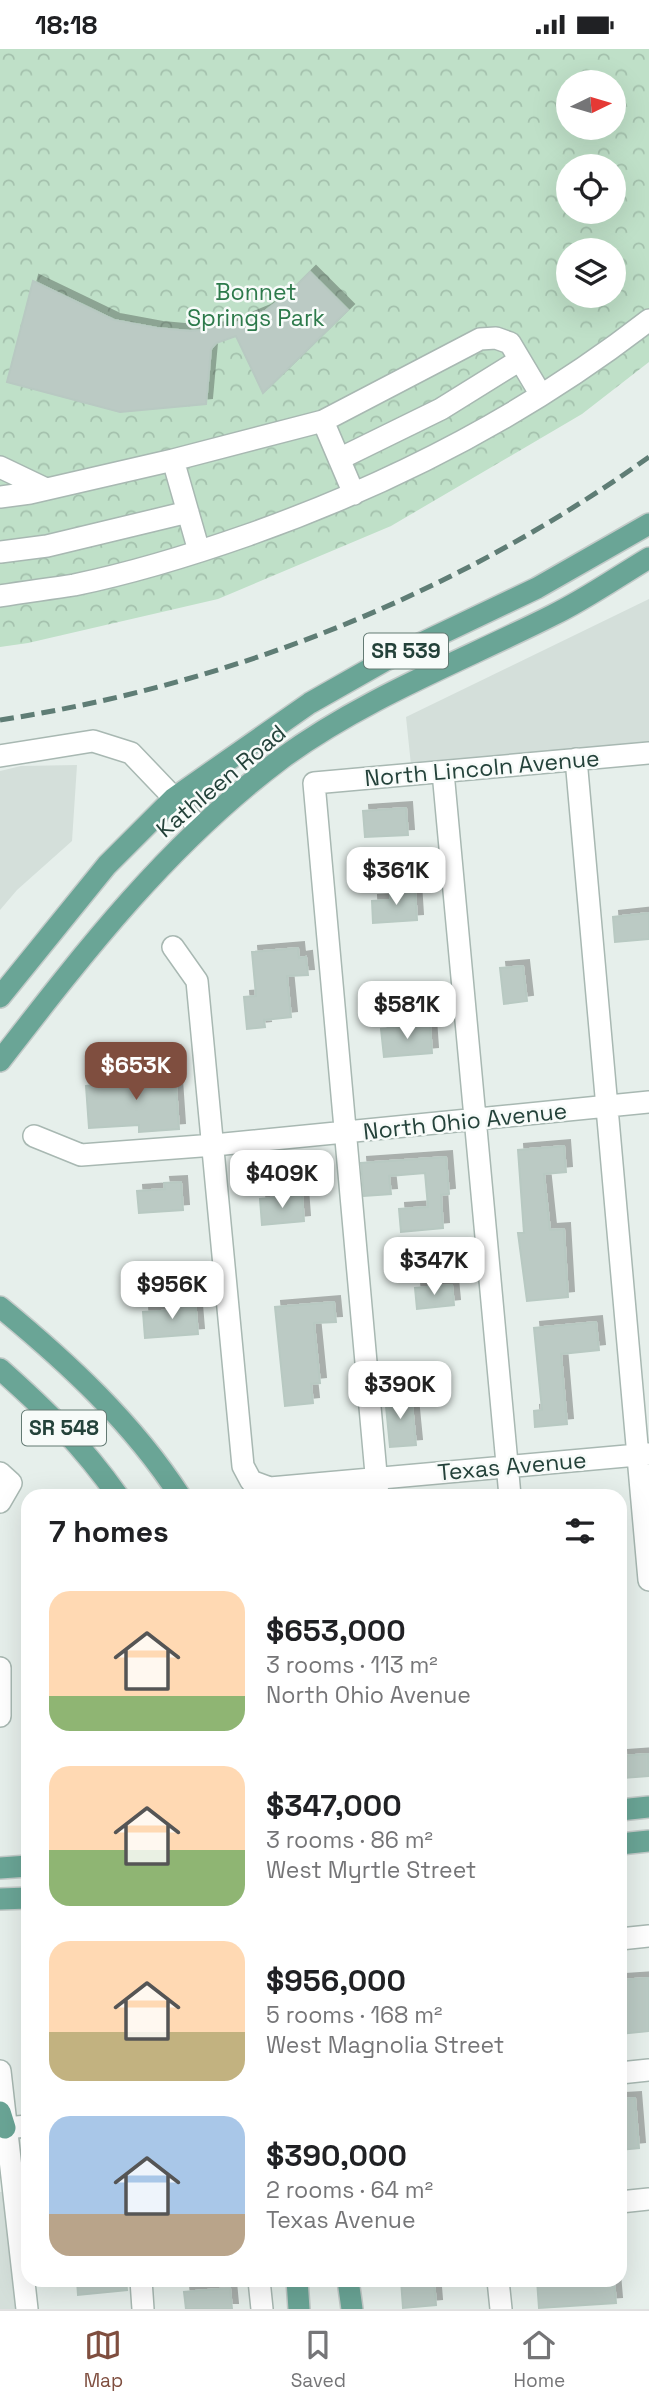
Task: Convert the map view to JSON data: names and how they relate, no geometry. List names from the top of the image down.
{
  "streets": {
    "main road": ["SR 539", "Kathleen Road", "SR 548"],
    "street": ["North Lincoln Avenue", "North Ohio Avenue", "Texas Avenue"]
  },
  "crossings": [
    ["North Lincoln Avenue", "North Ohio Avenue"],
    ["North Ohio Avenue", "Texas Avenue"]
  ],
  "parks": ["Bonnet Springs Park"],
  "north": "right",
  "page": {
    "status": "18:18",
    "price": [
      "$361K",
      "$581K",
      "$653K",
      "$409K",
      "$347K",
      "$956K",
      "$390K"
    ],
    "heading": "7 homes",
    "list": [
      {
        "name": "$653,000",
        "note": "3 rooms · 113 m² · North Ohio Avenue"
      },
      {
        "name": "$347,000",
        "note": "3 rooms · 86 m² · West Myrtle Street"
      },
      {
        "name": "$956,000",
        "note": "5 rooms · 168 m² · West Magnolia Street"
      },
      {
        "name": "$390,000",
        "note": "2 rooms · 64 m² · Texas Avenue"
      }
    ],
    "tabs": ["Map", "Saved", "Home"]
  }
}
